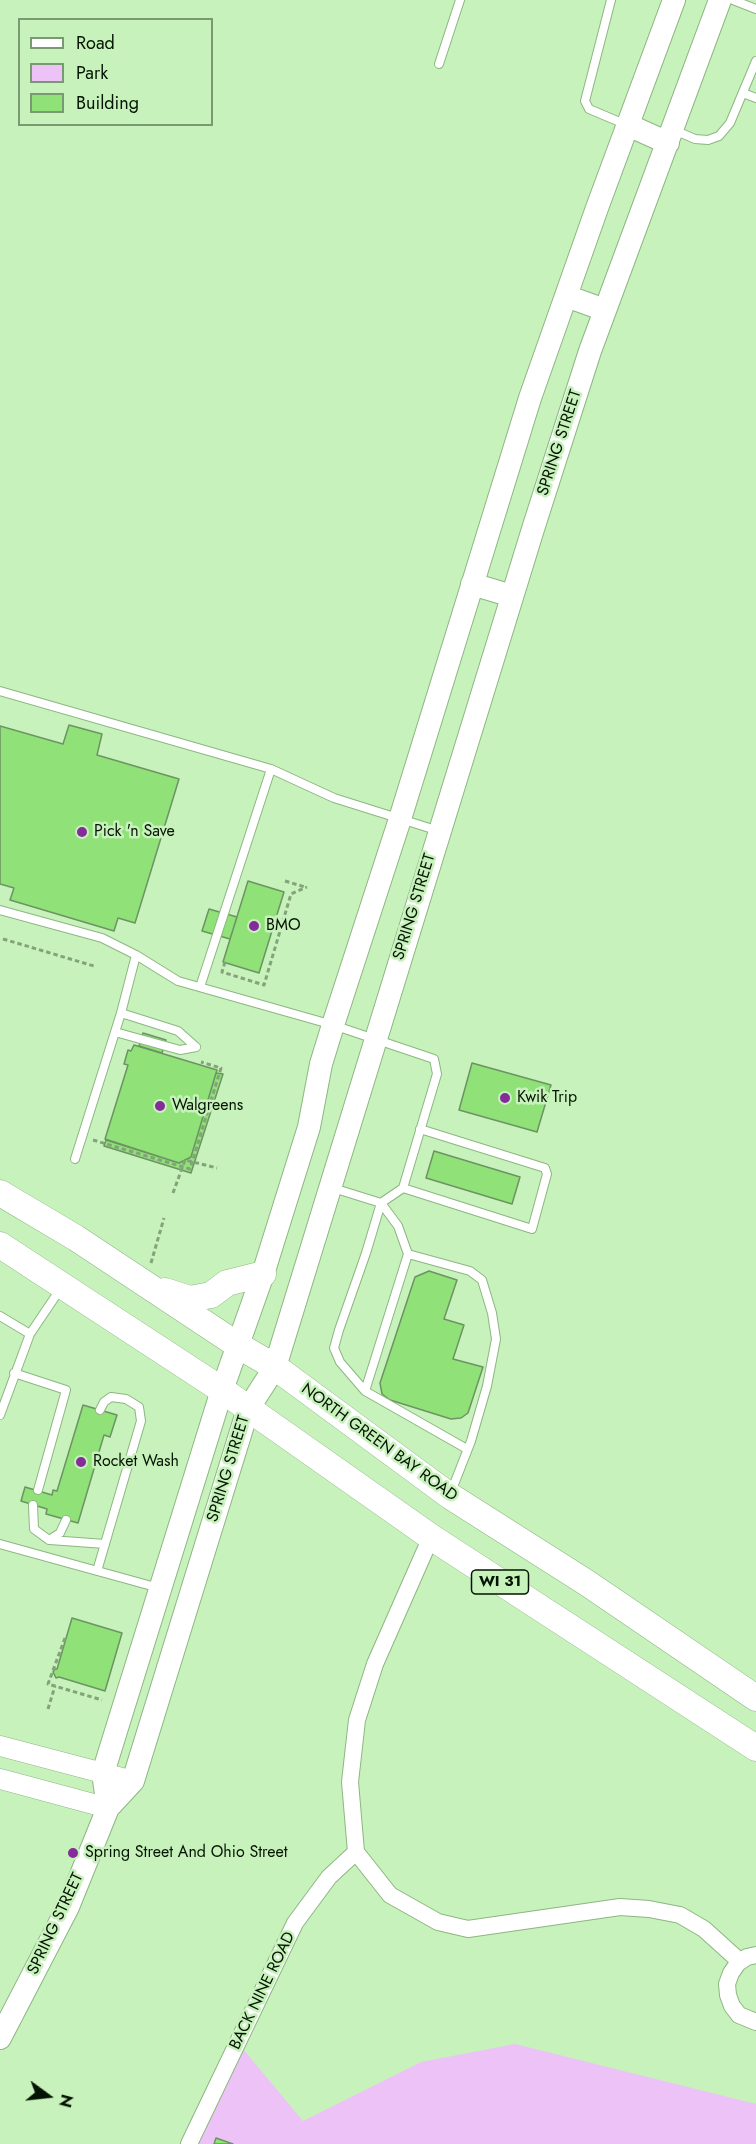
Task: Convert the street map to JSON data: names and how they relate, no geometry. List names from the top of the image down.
{
  "streets": {
    "main road": ["SPRING STREET", "NORTH GREEN BAY ROAD", "WI 31"],
    "street": ["BACK NINE ROAD"]
  },
  "crossings": [
    ["SPRING STREET", "NORTH GREEN BAY ROAD"],
    ["SPRING STREET", "WI 31"]
  ],
  "places": [
    "Pick 'n Save",
    "BMO",
    "Kwik Trip",
    "Walgreens",
    "Rocket Wash",
    "Spring Street And Ohio Street"
  ],
  "legend": ["Road", "Park", "Building"],
  "north": "right"
}
